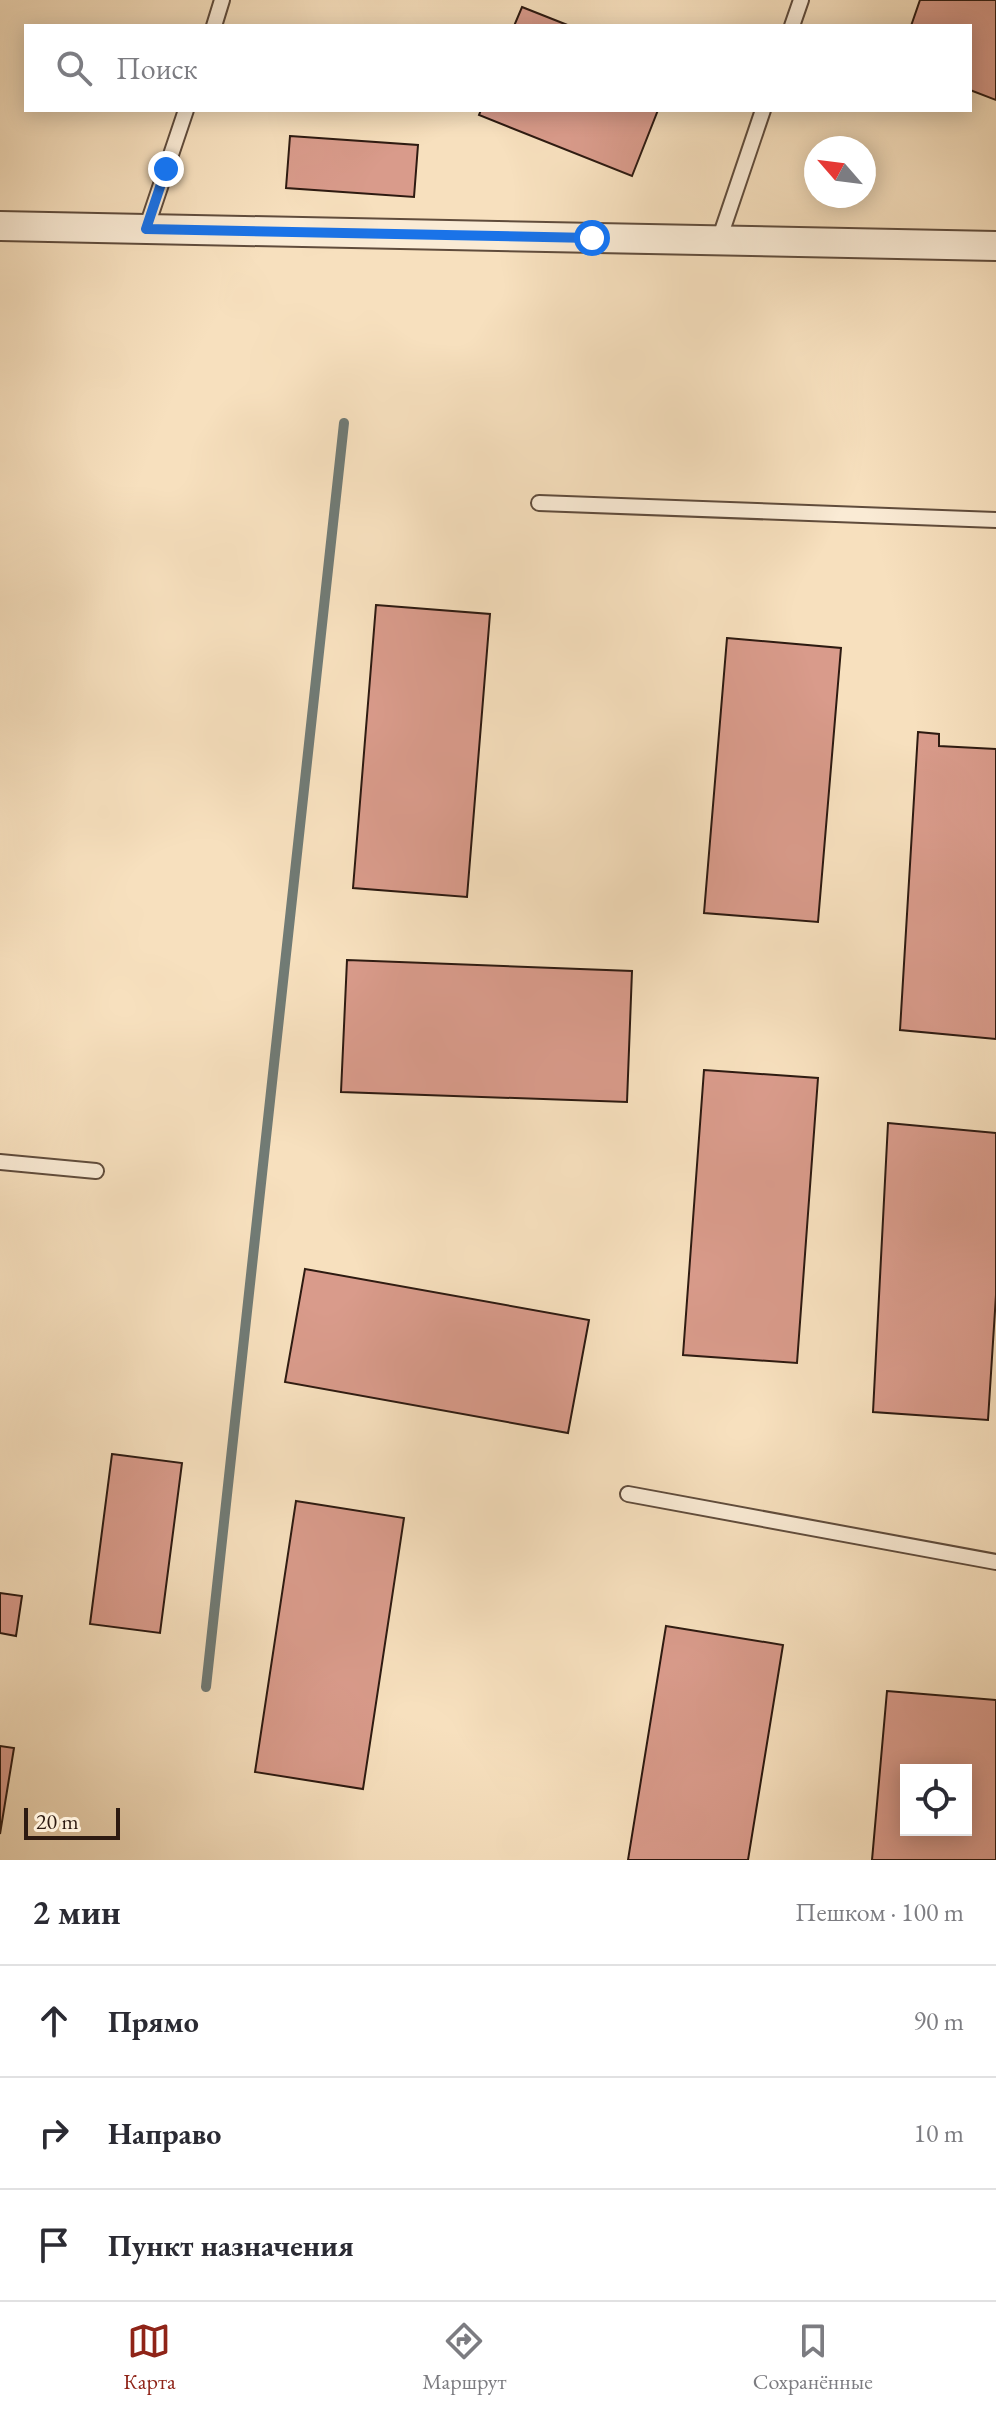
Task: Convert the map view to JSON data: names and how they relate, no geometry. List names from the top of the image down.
{
  "scale_bar": "20 m",
  "north": "top left",
  "page": {
    "search": "Поиск",
    "scale": "20 m",
    "heading": ["2 мин", "Пешком · 100 m"],
    "list": [
      ["Прямо", "90 m"],
      ["Направо", "10 m"],
      "Пункт назначения"
    ],
    "nav": ["Карта", "Маршрут", "Сохранённые"]
  }
}
